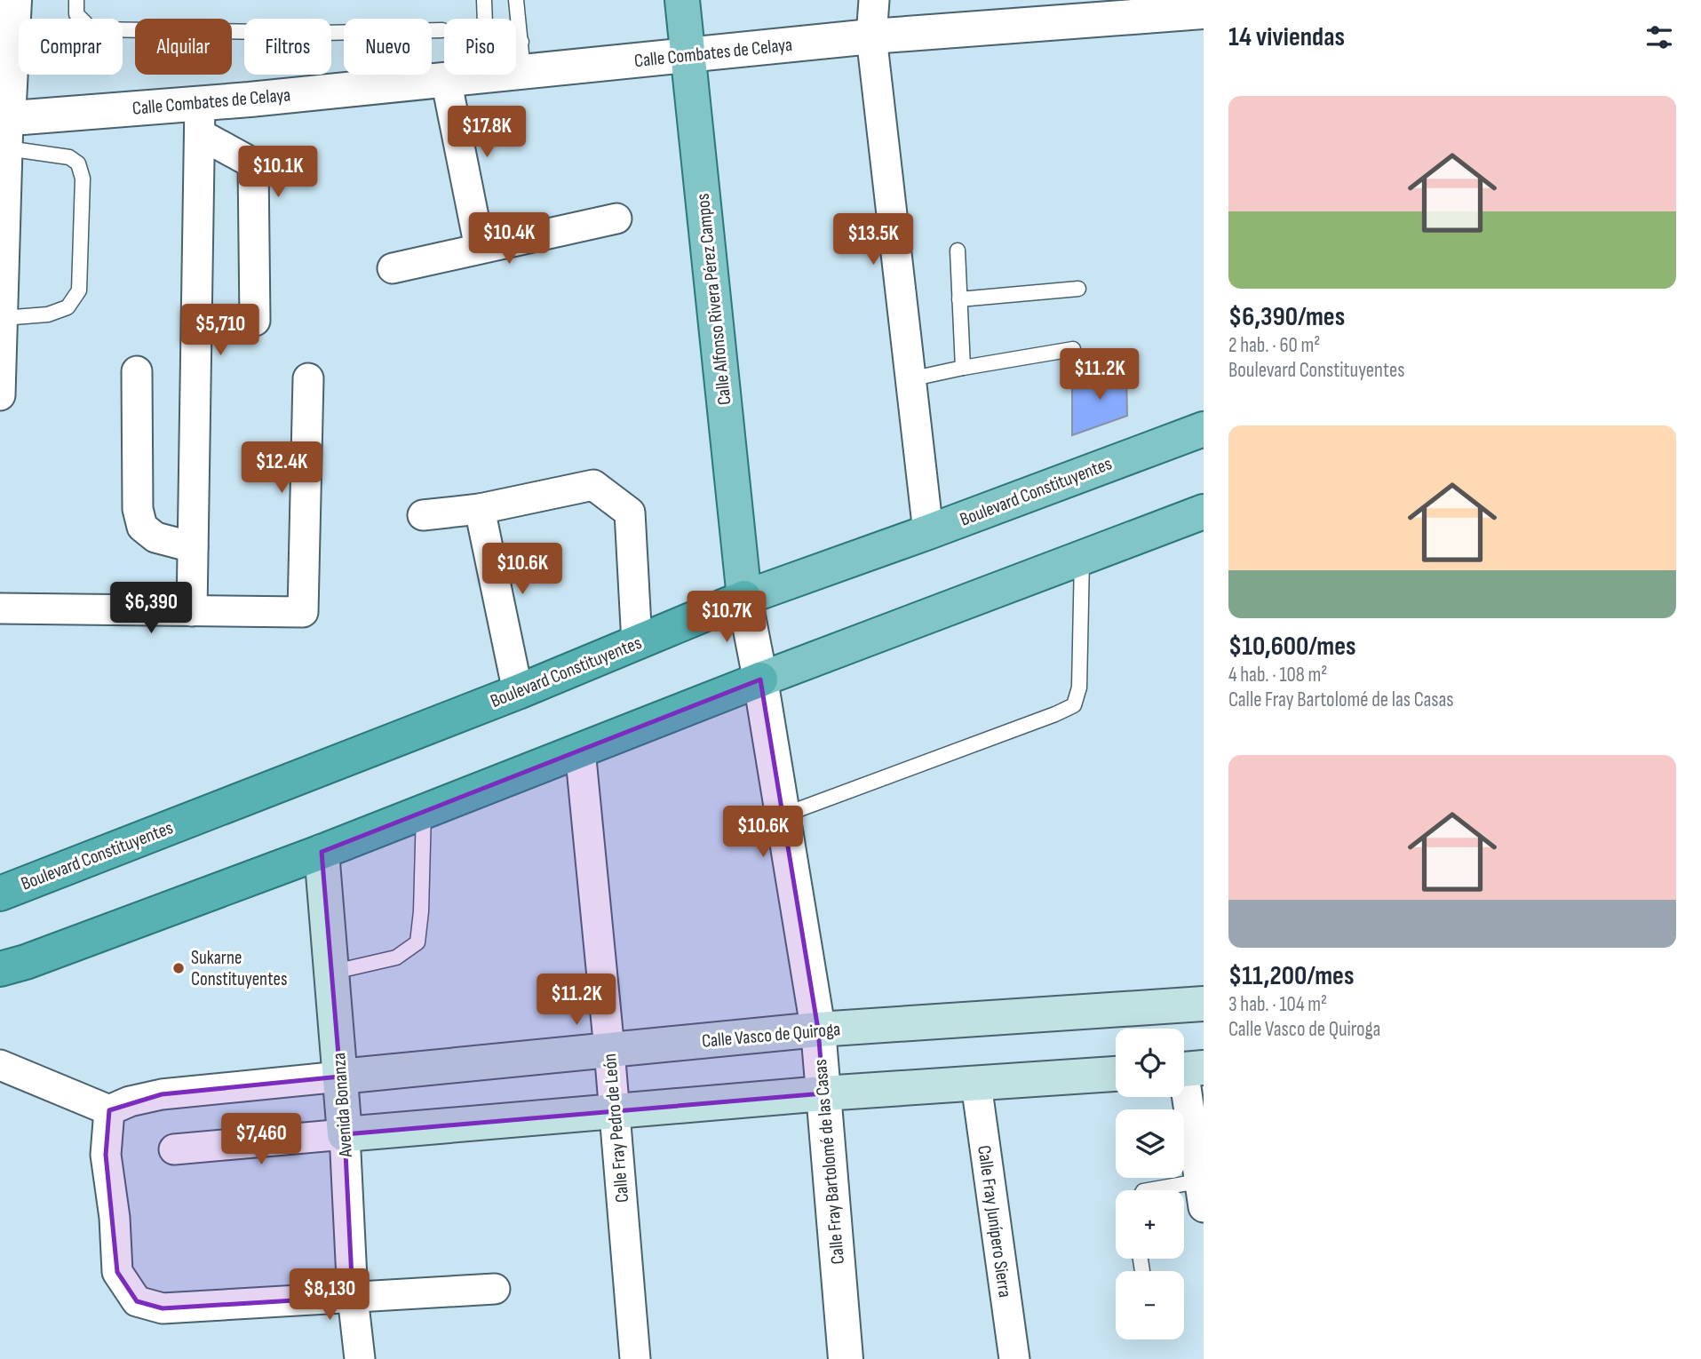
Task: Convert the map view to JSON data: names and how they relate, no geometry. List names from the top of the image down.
{
  "streets": {
    "highway": ["Boulevard Constituyentes"],
    "main road": ["Calle Alfonso Rivera Pérez Campos", "Calle Vasco de Quiroga", "Avenida Bonanza"],
    "street": [
      "Calle Combates de Celaya",
      "Calle Fray Pedro de León",
      "Calle Fray Bartolomé de las Casas",
      "Calle Fray Junípero Sierra"
    ]
  },
  "crossings": [
    ["Calle Combates de Celaya", "Calle Alfonso Rivera Pérez Campos"],
    ["Calle Alfonso Rivera Pérez Campos", "Boulevard Constituyentes"],
    ["Calle Alfonso Rivera Pérez Campos", "Calle Fray Bartolomé de las Casas"],
    ["Boulevard Constituyentes", "Calle Fray Bartolomé de las Casas"],
    ["Calle Vasco de Quiroga", "Avenida Bonanza"],
    ["Calle Vasco de Quiroga", "Calle Fray Pedro de León"],
    ["Calle Vasco de Quiroga", "Calle Fray Bartolomé de las Casas"]
  ],
  "places": ["Sukarne Constituyentes"],
  "page": {
    "heading": "14 viviendas",
    "chip": [
      "Comprar",
      "Alquilar",
      "Filtros",
      "Nuevo",
      "Piso"
    ],
    "list": [
      {
        "name": "$6,390/mes",
        "note": "2 hab. · 60 m² · Boulevard Constituyentes"
      },
      {
        "name": "$10,600/mes",
        "note": "4 hab. · 108 m² · Calle Fray Bartolomé de las Casas"
      },
      {
        "name": "$11,200/mes",
        "note": "3 hab. · 104 m² · Calle Vasco de Quiroga"
      }
    ],
    "price": [
      "$17.8K",
      "$10.1K",
      "$10.4K",
      "$13.5K",
      "$5,710",
      "$11.2K",
      "$12.4K",
      "$10.6K",
      "$6,390",
      "$10.7K",
      "$10.6K",
      "$11.2K",
      "$7,460",
      "$8,130"
    ],
    "map_buttons": ["+", "−"]
  }
}
